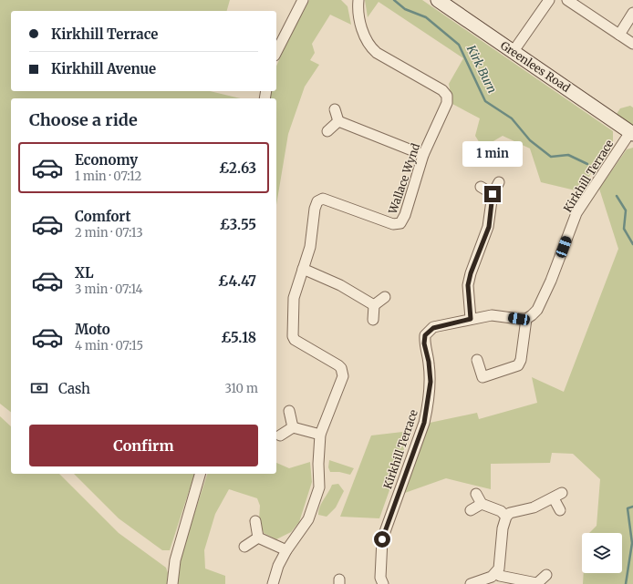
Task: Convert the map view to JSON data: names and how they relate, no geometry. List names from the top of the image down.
{
  "streets": {
    "main road": ["Greenlees Road"],
    "street": ["Kirkhill Terrace", "Wallace Wynd"]
  },
  "crossings": [
    ["Greenlees Road", "Kirkhill Terrace"]
  ],
  "water": ["Kirk Burn"],
  "page": {
    "banner": ["Kirkhill Terrace", "Kirkhill Avenue"],
    "heading": "Choose a ride",
    "bubble": "1 min",
    "list": [
      {
        "name": "Economy",
        "note": "1 min · 07:12",
        "value": "£2.63"
      },
      {
        "name": "Comfort",
        "note": "2 min · 07:13",
        "value": "£3.55"
      },
      {
        "name": "XL",
        "note": "3 min · 07:14",
        "value": "£4.47"
      },
      {
        "name": "Moto",
        "note": "4 min · 07:15",
        "value": "£5.18"
      }
    ],
    "pay": ["Cash", "310 m"],
    "buttons": "Confirm"
  }
}
